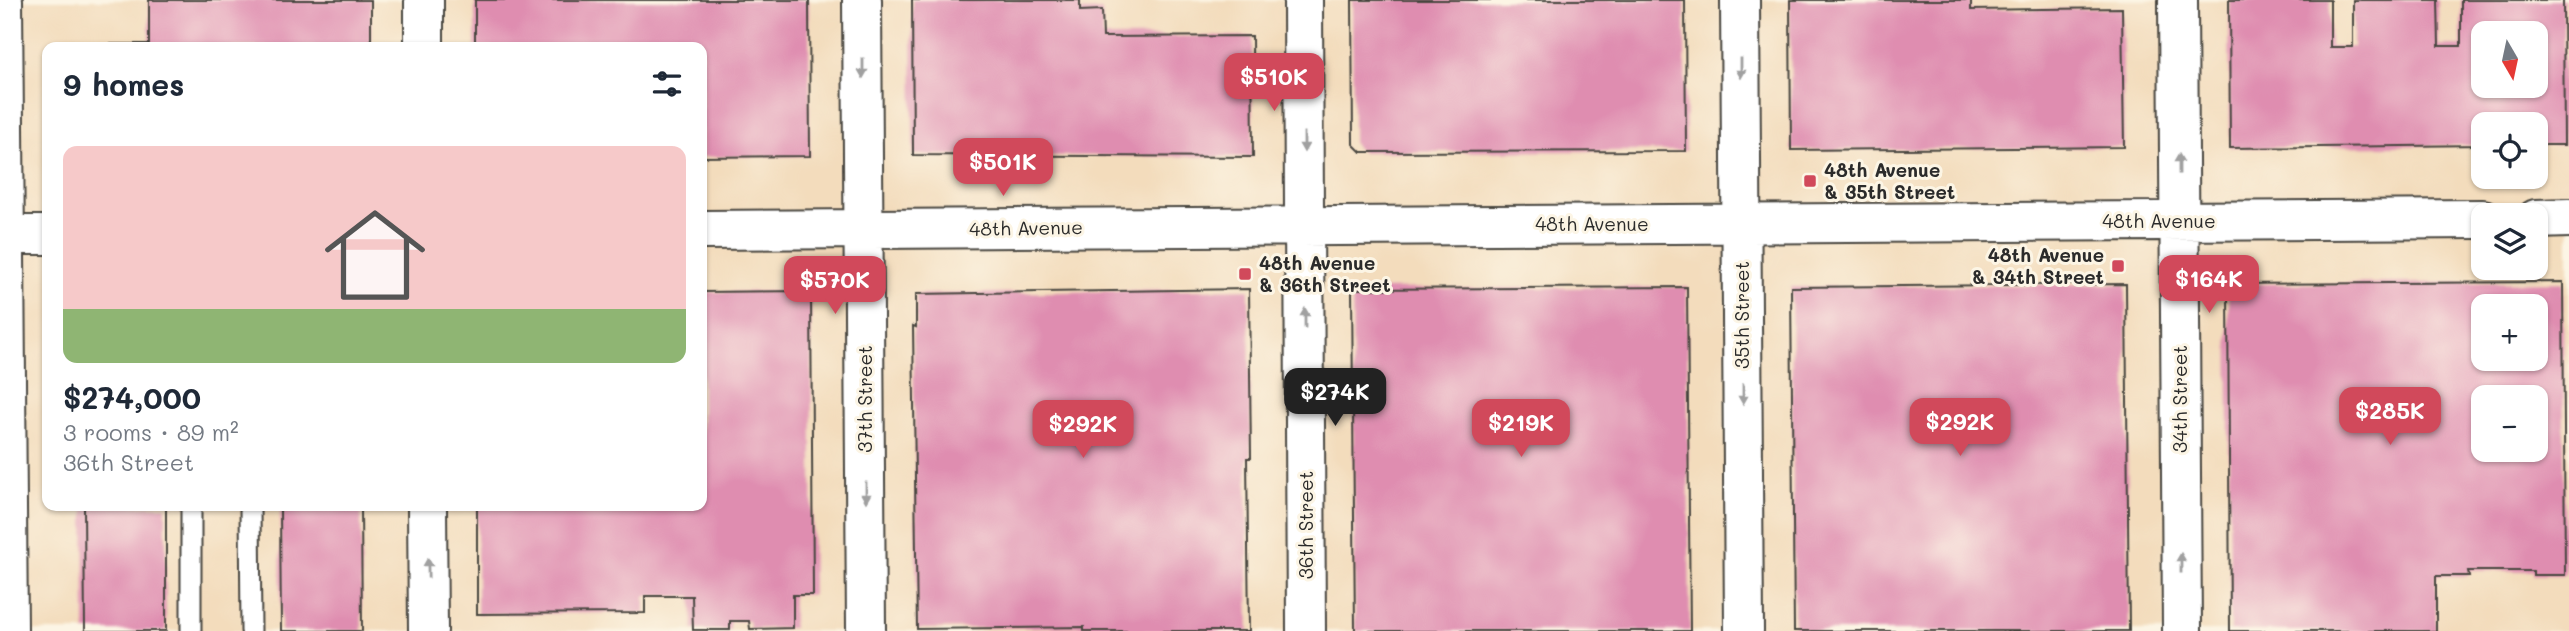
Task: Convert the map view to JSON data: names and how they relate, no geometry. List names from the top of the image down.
{
  "streets": {
    "street": [
      "48th Avenue",
      "35th Street",
      "37th Street",
      "34th Street",
      "36th Street"
    ]
  },
  "crossings": [
    ["48th Avenue", "35th Street"],
    ["48th Avenue", "37th Street"],
    ["48th Avenue", "34th Street"],
    ["48th Avenue", "36th Street"]
  ],
  "one_way": ["35th Street", "37th Street", "34th Street"],
  "places": {
    "transit": ["48th Avenue & 35th Street", "48th Avenue & 34th Street", "48th Avenue & 36th Street"]
  },
  "north": "bottom",
  "page": {
    "map_buttons": ["+", "−"],
    "heading": "9 homes",
    "price": [
      "$510K",
      "$501K",
      "$164K",
      "$570K",
      "$274K",
      "$285K",
      "$292K",
      "$219K",
      "$292K"
    ],
    "list": [
      {
        "name": "$274,000",
        "note": "3 rooms · 89 m² · 36th Street"
      }
    ]
  }
}
